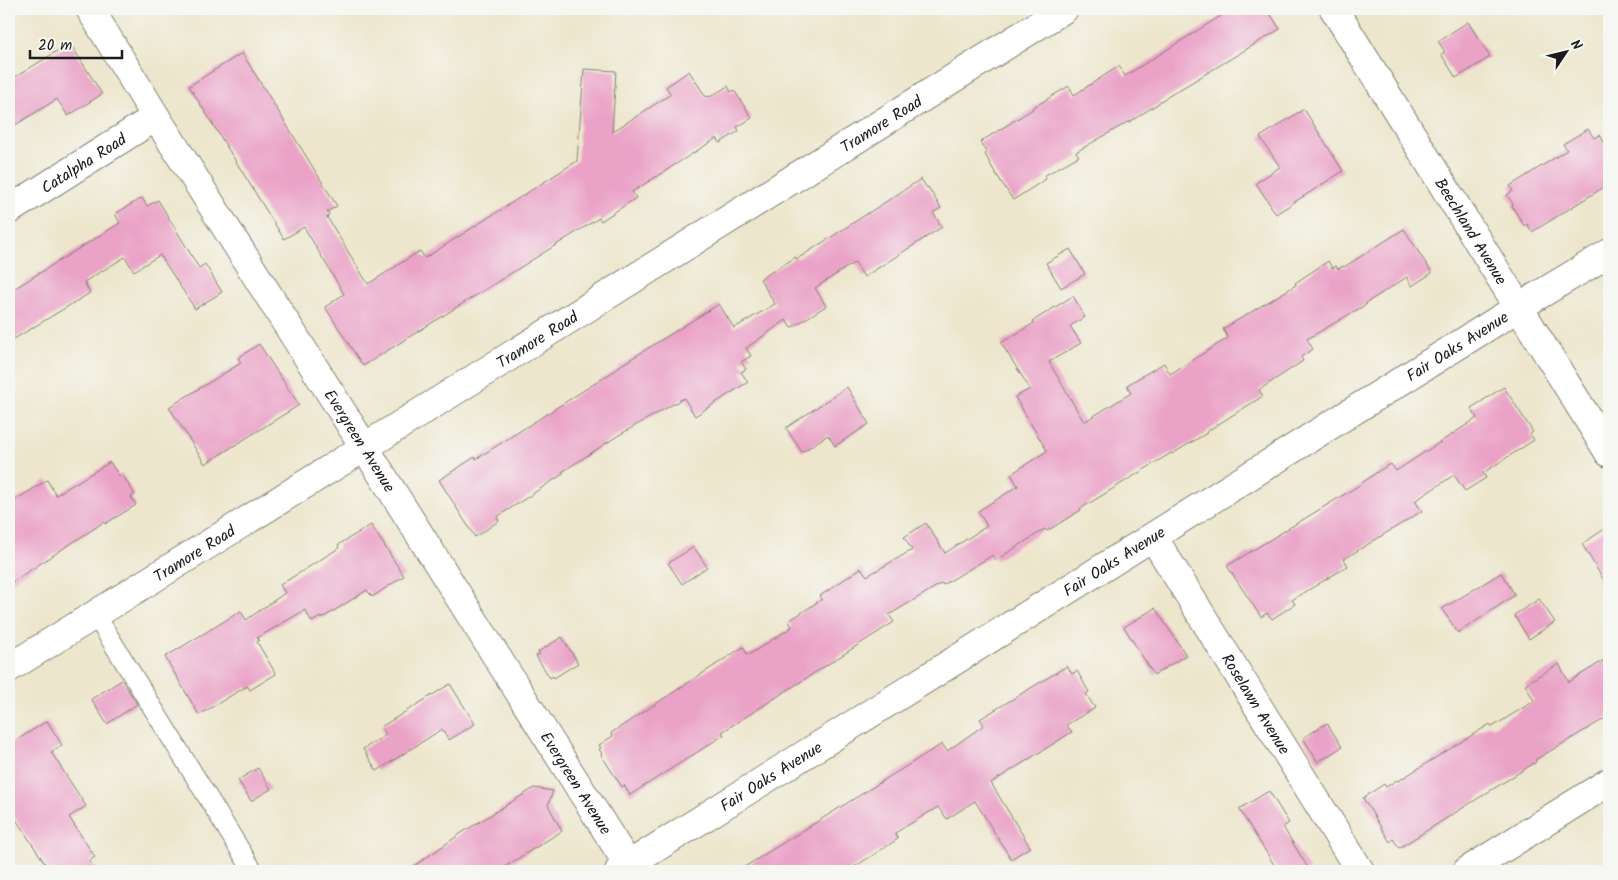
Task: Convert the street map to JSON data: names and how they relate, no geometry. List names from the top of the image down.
{
  "streets": {
    "street": [
      "Tramore Road",
      "Catalpha Road",
      "Beechland Avenue",
      "Fair Oaks Avenue",
      "Evergreen Avenue",
      "Roselawn Avenue"
    ]
  },
  "crossings": [
    ["Tramore Road", "Evergreen Avenue"],
    ["Catalpha Road", "Evergreen Avenue"],
    ["Beechland Avenue", "Fair Oaks Avenue"],
    ["Fair Oaks Avenue", "Evergreen Avenue"],
    ["Fair Oaks Avenue", "Roselawn Avenue"]
  ],
  "scale_bar": "20 m",
  "north": "top right"
}
